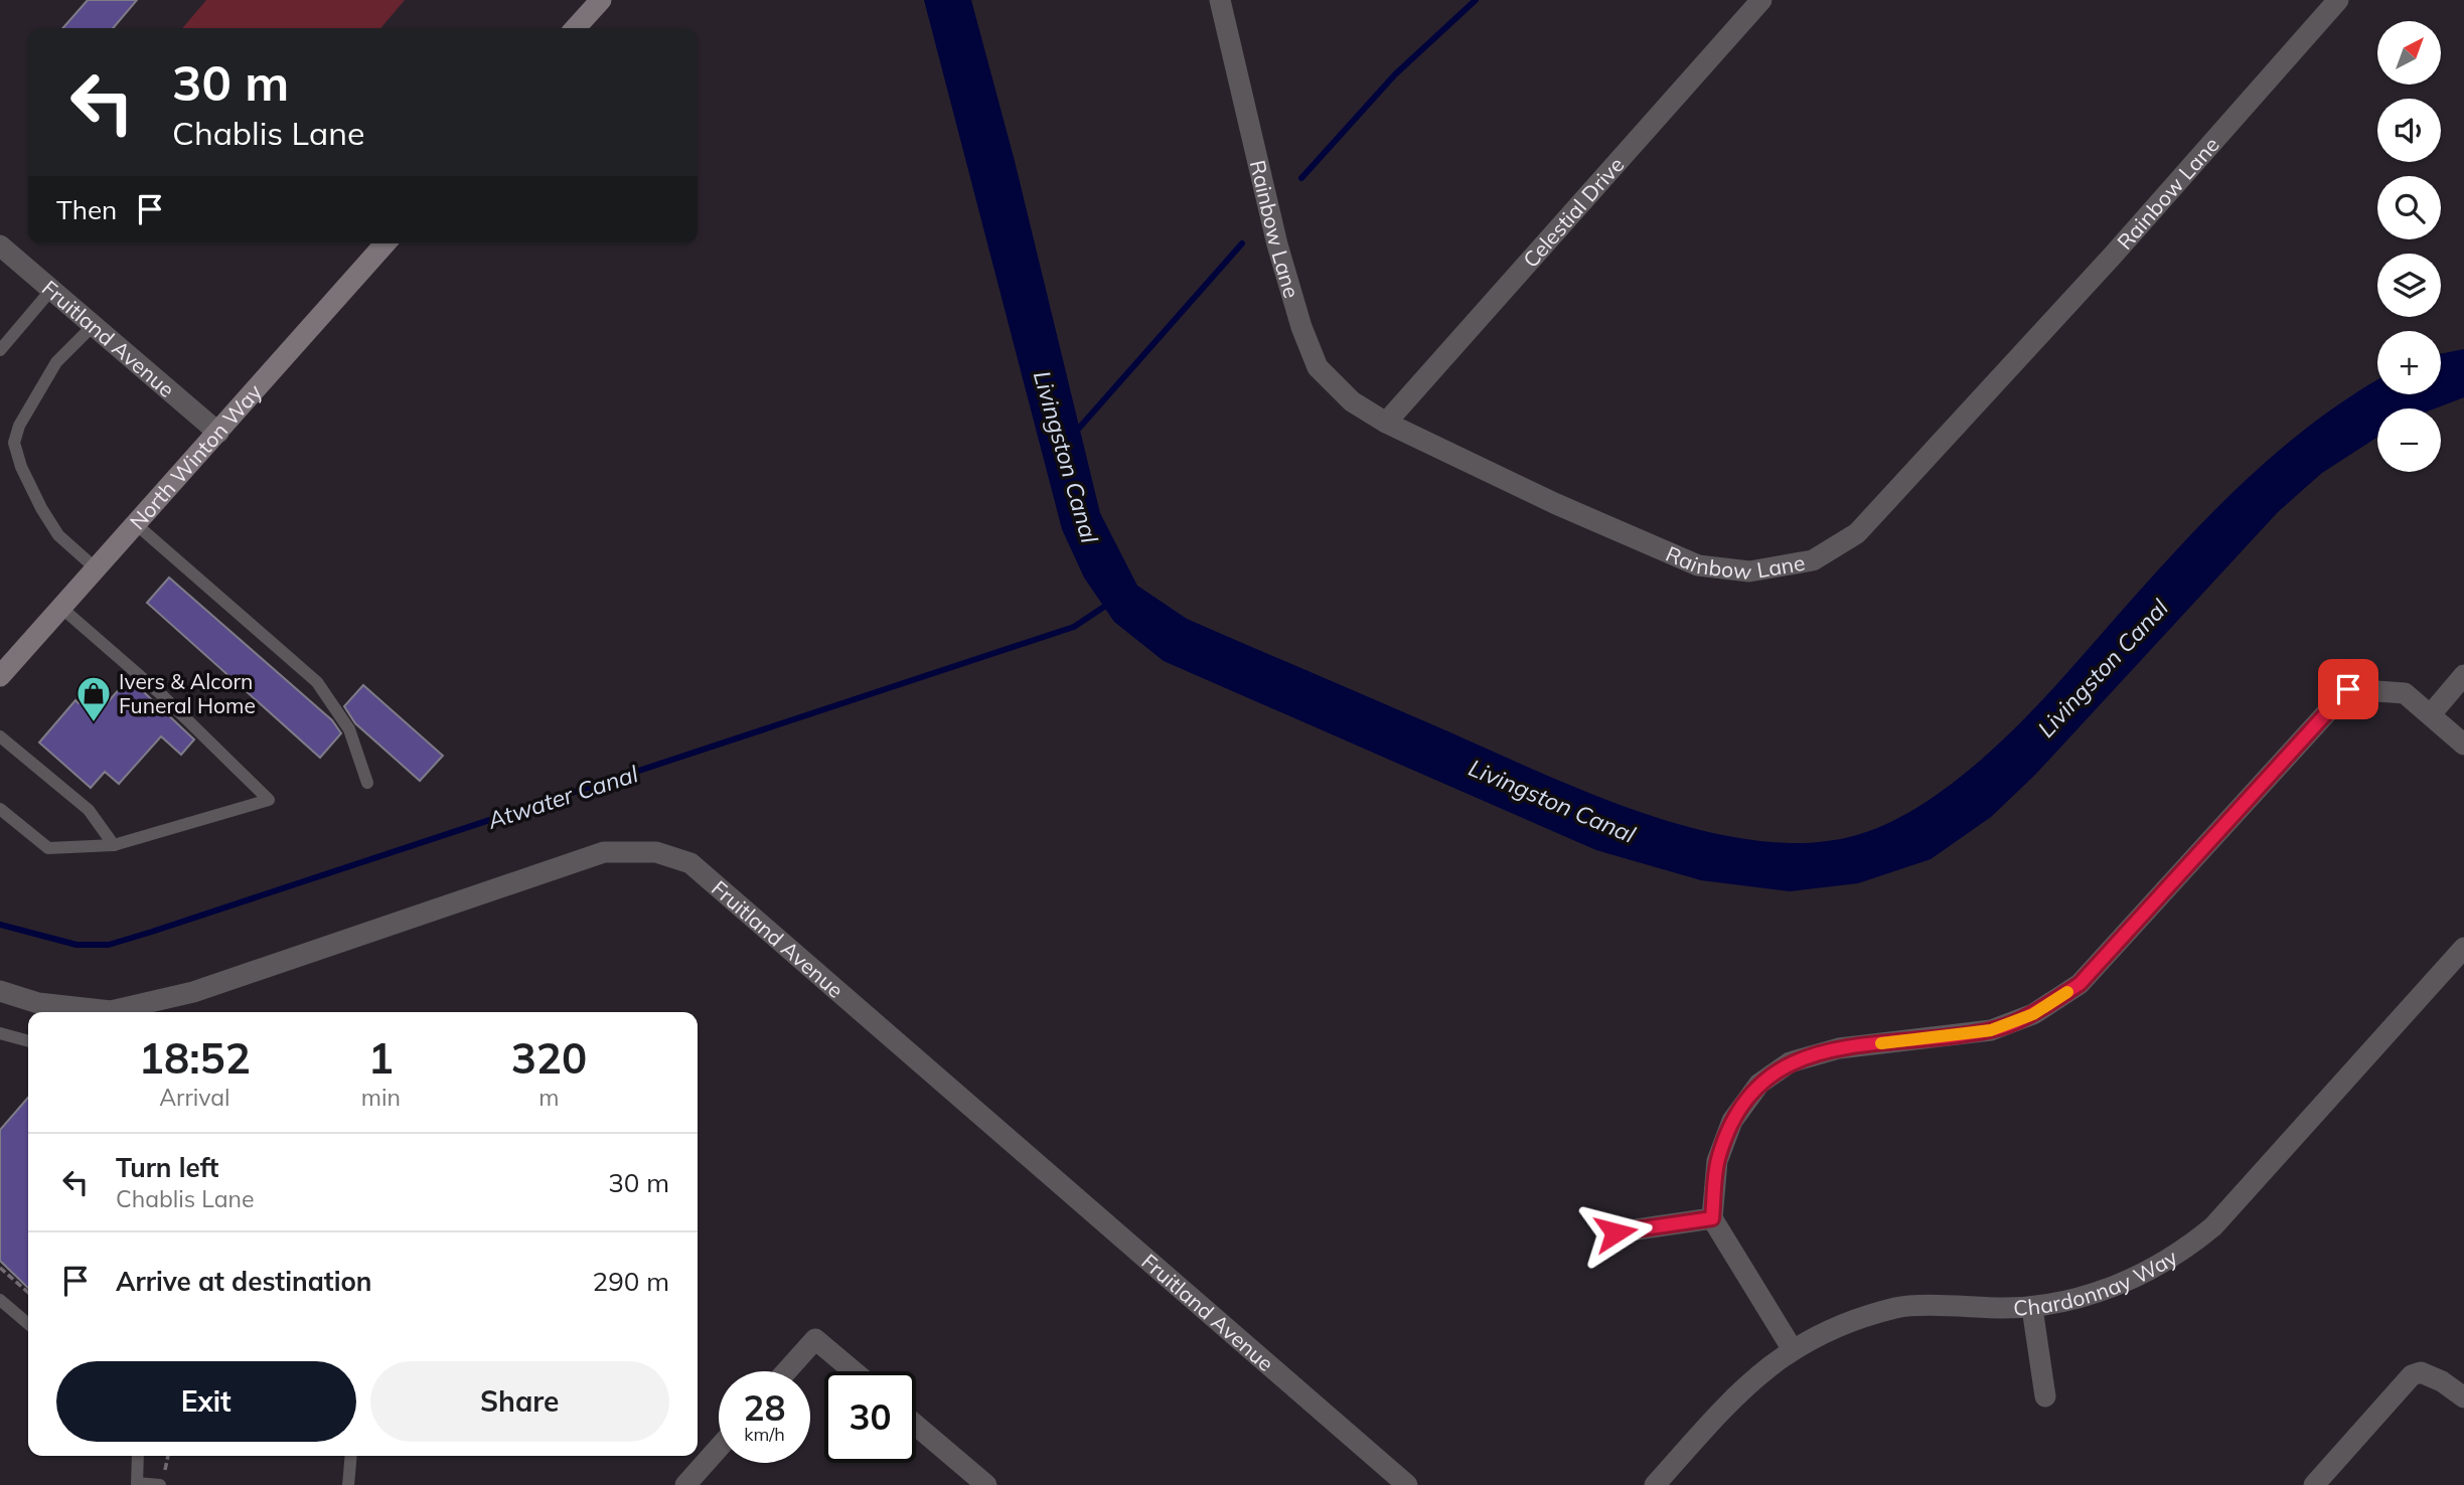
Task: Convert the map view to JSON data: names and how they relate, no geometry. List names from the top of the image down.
{
  "streets": {
    "main road": ["North Winton Way"],
    "street": [
      "Rainbow Lane",
      "Celestial Drive",
      "Fruitland Avenue",
      "Chardonnay Way"
    ]
  },
  "crossings": [
    ["Rainbow Lane", "Celestial Drive"],
    ["Fruitland Avenue", "North Winton Way"]
  ],
  "water": ["Livingston Canal", "Atwater Canal"],
  "places": {
    "shop": ["Ivers & Alcorn Funeral Home"]
  },
  "north": "top right",
  "page": {
    "map_buttons": ["+", "−"],
    "turn": ["30 m", "Chablis Lane"],
    "then": "Then",
    "eta": [
      "18:52",
      "Arrival",
      "1",
      "min",
      "320",
      "m"
    ],
    "list": [
      {
        "name": "Turn left",
        "note": "Chablis Lane",
        "value": "30 m"
      },
      {
        "name": "Arrive at destination",
        "value": "290 m"
      }
    ],
    "buttons": ["Exit", "Share"],
    "speed": "28 km/h",
    "limit": "30"
  }
}
